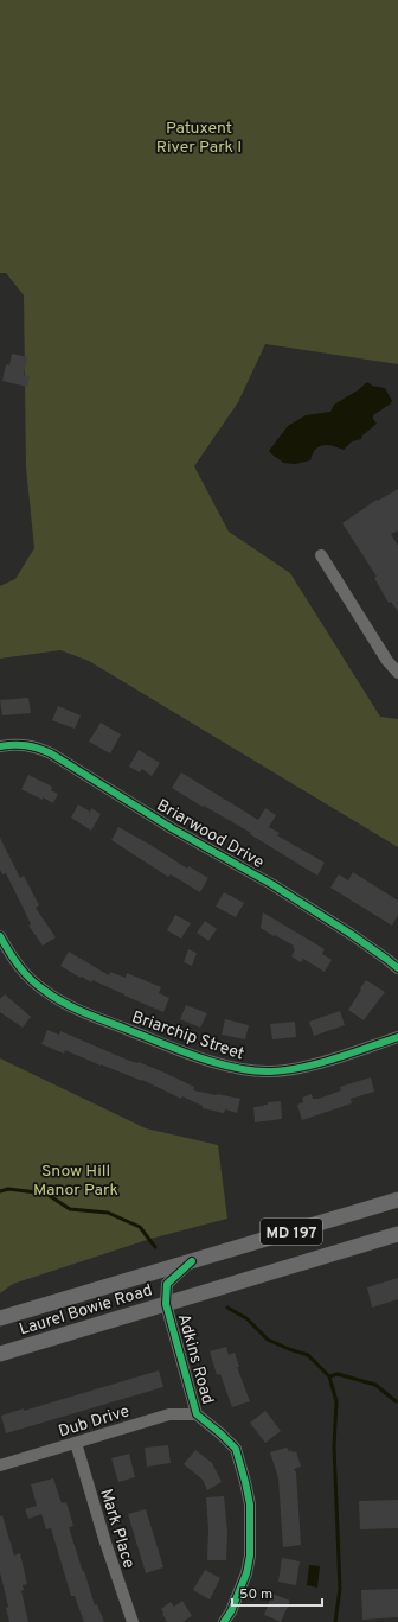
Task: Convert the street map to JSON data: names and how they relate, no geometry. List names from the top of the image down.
{
  "streets": {
    "main road": ["MD 197", "Laurel Bowie Road"],
    "street": [
      "Briarwood Drive",
      "Briarchip Street",
      "Adkins Road",
      "Dub Drive",
      "Mark Place"
    ]
  },
  "crossings": [
    ["Laurel Bowie Road", "Adkins Road"],
    ["Adkins Road", "Dub Drive"],
    ["Dub Drive", "Mark Place"]
  ],
  "parks": ["Patuxent River Park I", "Snow Hill Manor Park"],
  "scale_bar": "50 m"
}
